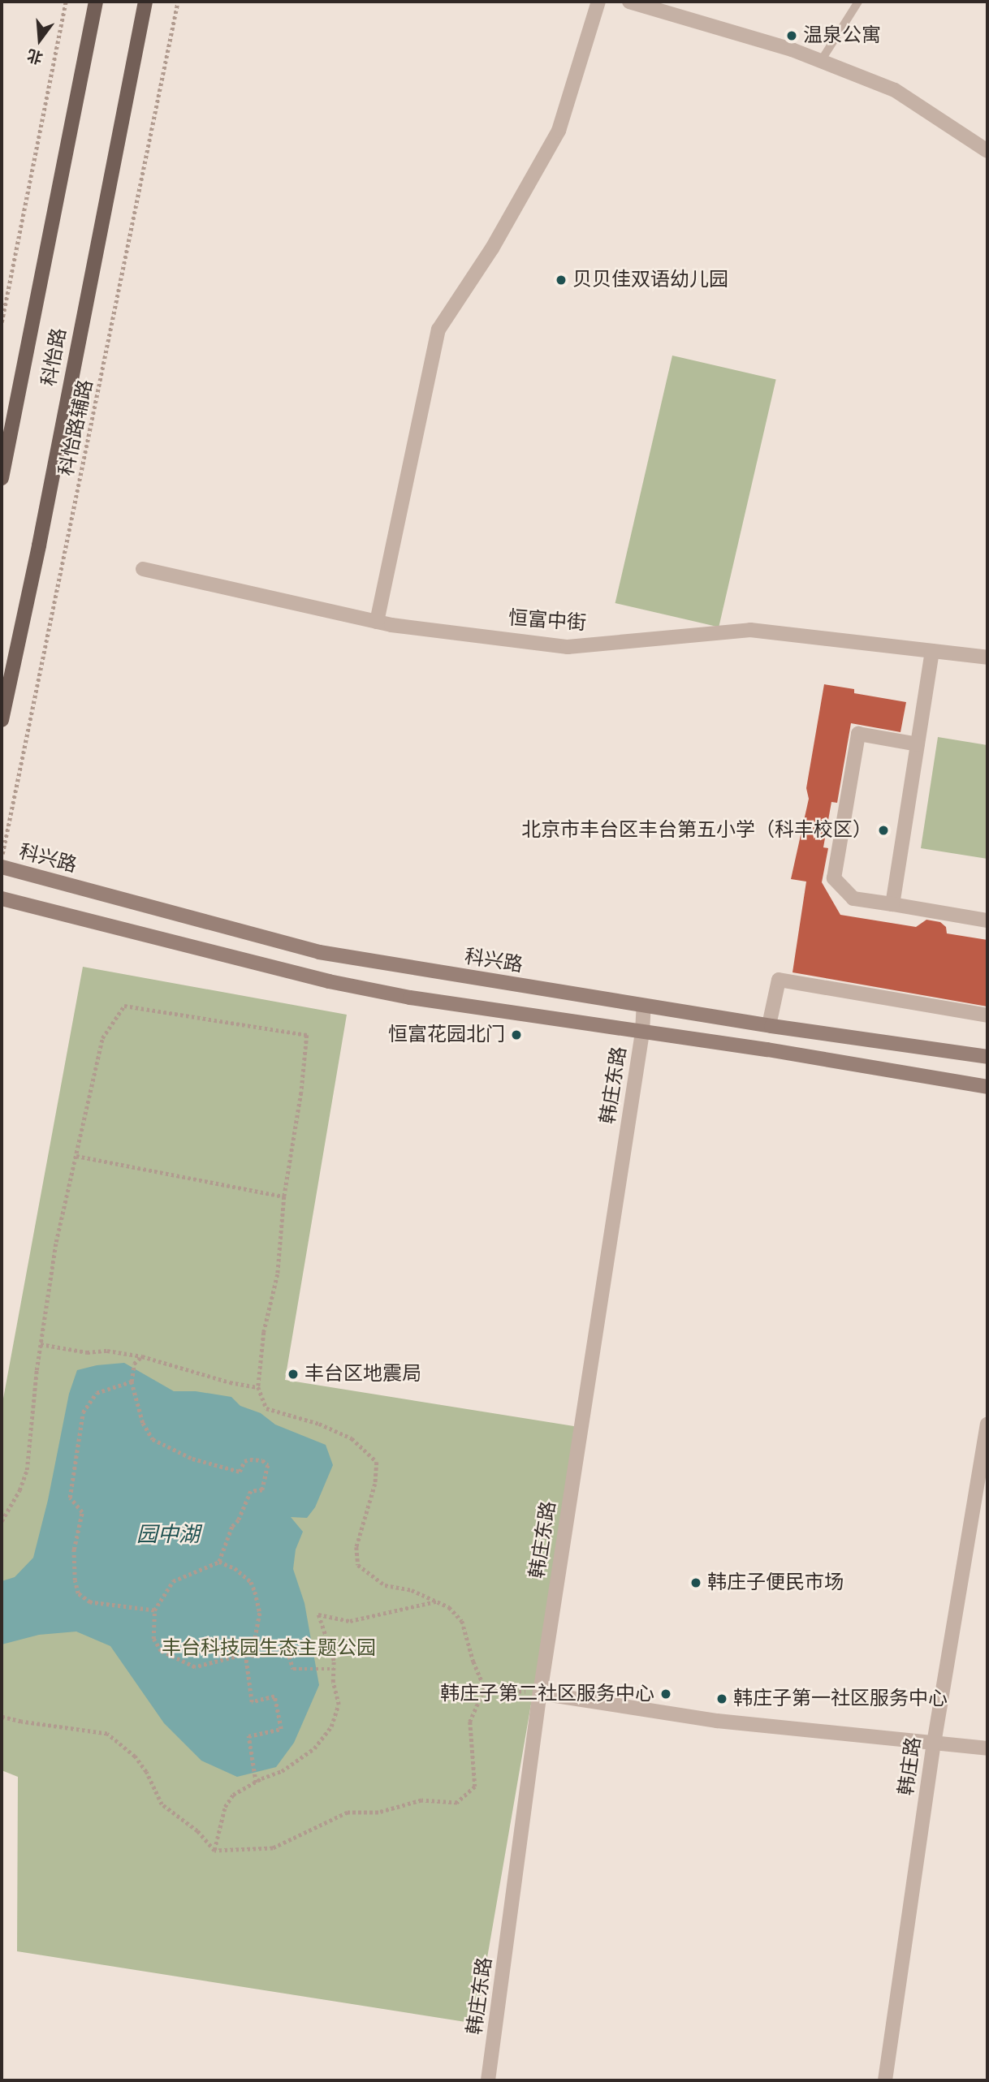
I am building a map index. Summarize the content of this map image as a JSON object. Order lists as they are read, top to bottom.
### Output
{
  "streets": {
    "main road": ["科怡路", "科兴路"],
    "street": ["恒富中街", "韩庄东路", "韩庄路"],
    "path": ["科怡路辅路"]
  },
  "crossings": [
    ["科兴路", "韩庄东路"]
  ],
  "water": ["园中湖"],
  "parks": ["丰台科技园生态主题公园"],
  "places": [
    "温泉公寓",
    "贝贝佳双语幼儿园",
    "北京市丰台区丰台第五小学（科丰校区）",
    "恒富花园北门",
    "丰台区地震局",
    "韩庄子便民市场",
    "韩庄子第二社区服务中心",
    "韩庄子第一社区服务中心"
  ],
  "north": "bottom"
}
